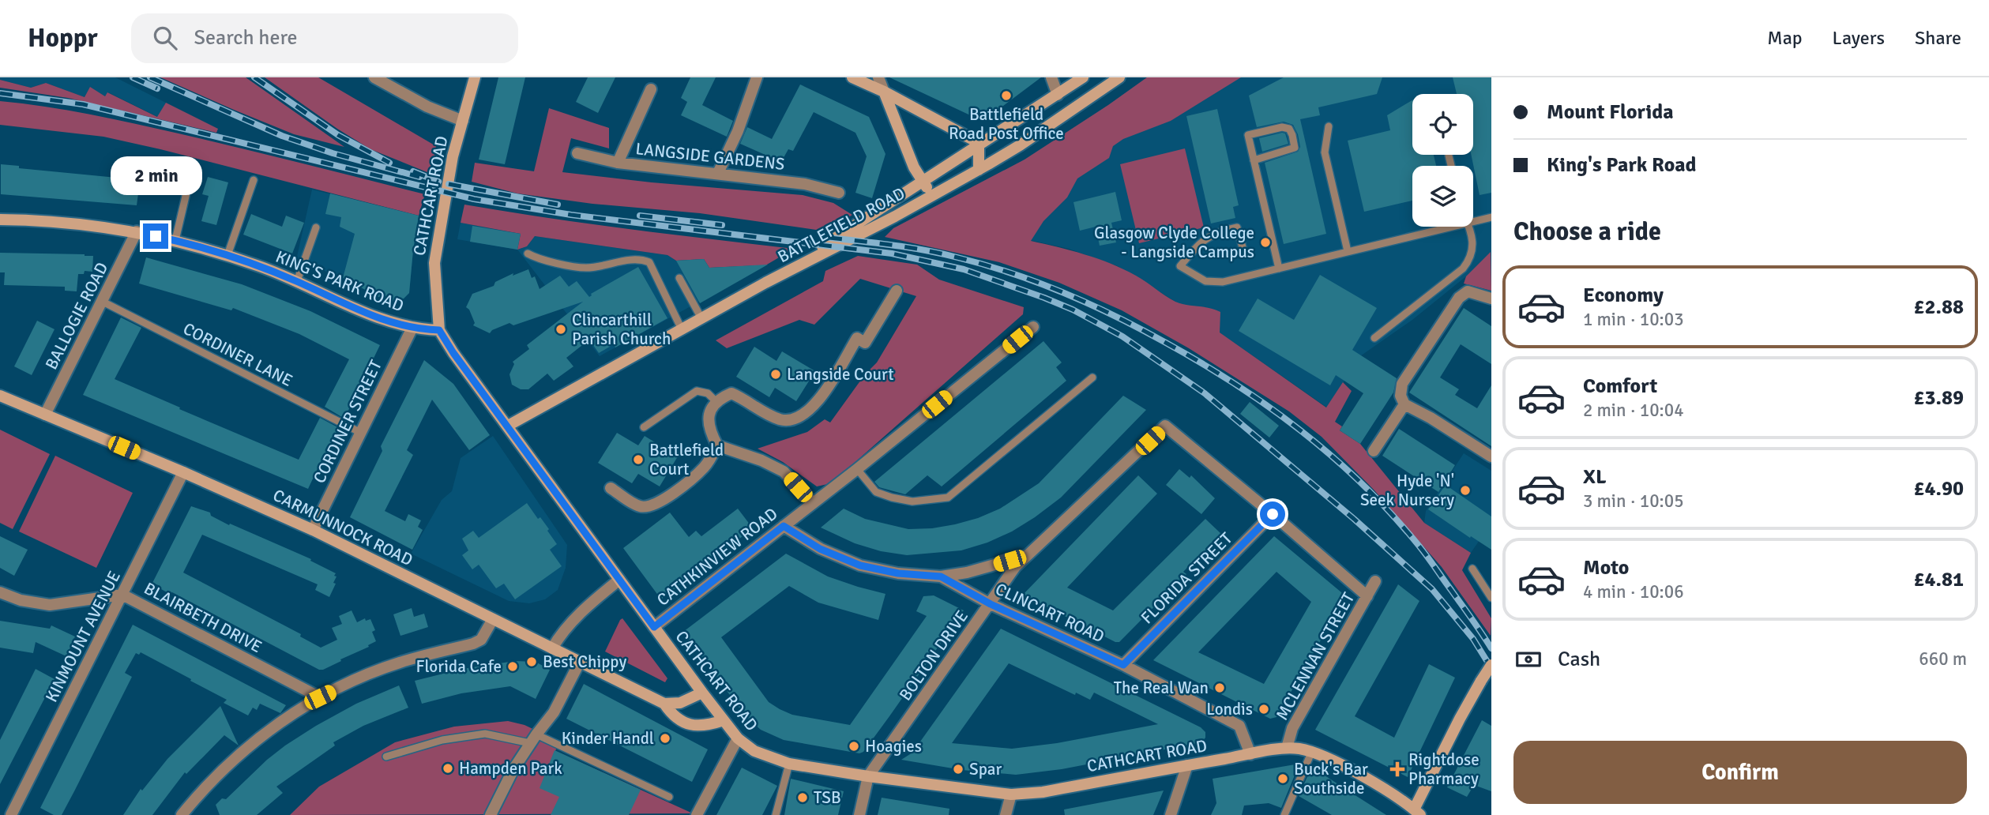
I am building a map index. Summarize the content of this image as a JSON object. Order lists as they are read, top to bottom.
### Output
{
  "streets": {
    "street": [
      "LANGSIDE GARDENS",
      "CATHCART ROAD",
      "BATTLEFIELD ROAD",
      "KING'S PARK ROAD",
      "BALLOGIE ROAD",
      "CORDINER STREET",
      "CARMUNNOCK ROAD",
      "CATHKINVIEW ROAD",
      "FLORIDA STREET",
      "CLINCART ROAD",
      "BLAIRBETH DRIVE",
      "KINMOUNT AVENUE",
      "BOLTON DRIVE",
      "MCLENNAN STREET"
    ],
    "lane": ["CORDINER LANE"]
  },
  "crossings": [
    ["CATHCART ROAD", "BATTLEFIELD ROAD"],
    ["CATHCART ROAD", "KING'S PARK ROAD"],
    ["CATHCART ROAD", "CARMUNNOCK ROAD"],
    ["CATHCART ROAD", "CATHKINVIEW ROAD"],
    ["CATHCART ROAD", "CLINCART ROAD"],
    ["CATHCART ROAD", "BOLTON DRIVE"],
    ["CATHCART ROAD", "MCLENNAN STREET"],
    ["KING'S PARK ROAD", "BALLOGIE ROAD"],
    ["KING'S PARK ROAD", "CORDINER STREET"],
    ["BALLOGIE ROAD", "CORDINER LANE"],
    ["BALLOGIE ROAD", "CARMUNNOCK ROAD"],
    ["CORDINER LANE", "CORDINER STREET"],
    ["CORDINER STREET", "CARMUNNOCK ROAD"],
    ["CARMUNNOCK ROAD", "KINMOUNT AVENUE"],
    ["CATHKINVIEW ROAD", "CLINCART ROAD"],
    ["FLORIDA STREET", "CLINCART ROAD"],
    ["FLORIDA STREET", "BOLTON DRIVE"],
    ["CLINCART ROAD", "BOLTON DRIVE"],
    ["BLAIRBETH DRIVE", "KINMOUNT AVENUE"]
  ],
  "places": {
    "other": [
      "Battlefield Road Post Office",
      "Glasgow Clyde College - Langside Campus",
      "Clincarthill Parish Church",
      "Langside Court",
      "Battlefield Court",
      "Hyde 'N' Seek Nursery",
      "Best Chippy",
      "Florida Cafe",
      "The Real Wan",
      "Londis",
      "Kinder Handl",
      "Hoagies",
      "Hampden Park",
      "Spar",
      "Buck's Bar Southside",
      "TSB"
    ],
    "health": ["Rightdose Pharmacy"]
  },
  "page": {
    "header": "Hoppr",
    "search": "Search here",
    "nav": ["Map", "Layers", "Share"],
    "banner": ["Mount Florida", "King's Park Road"],
    "bubble": "2 min",
    "heading": "Choose a ride",
    "list": [
      {
        "name": "Economy",
        "note": "1 min · 10:03",
        "value": "£2.88"
      },
      {
        "name": "Comfort",
        "note": "2 min · 10:04",
        "value": "£3.89"
      },
      {
        "name": "XL",
        "note": "3 min · 10:05",
        "value": "£4.90"
      },
      {
        "name": "Moto",
        "note": "4 min · 10:06",
        "value": "£4.81"
      }
    ],
    "pay": ["Cash", "660 m"],
    "buttons": "Confirm"
  }
}
